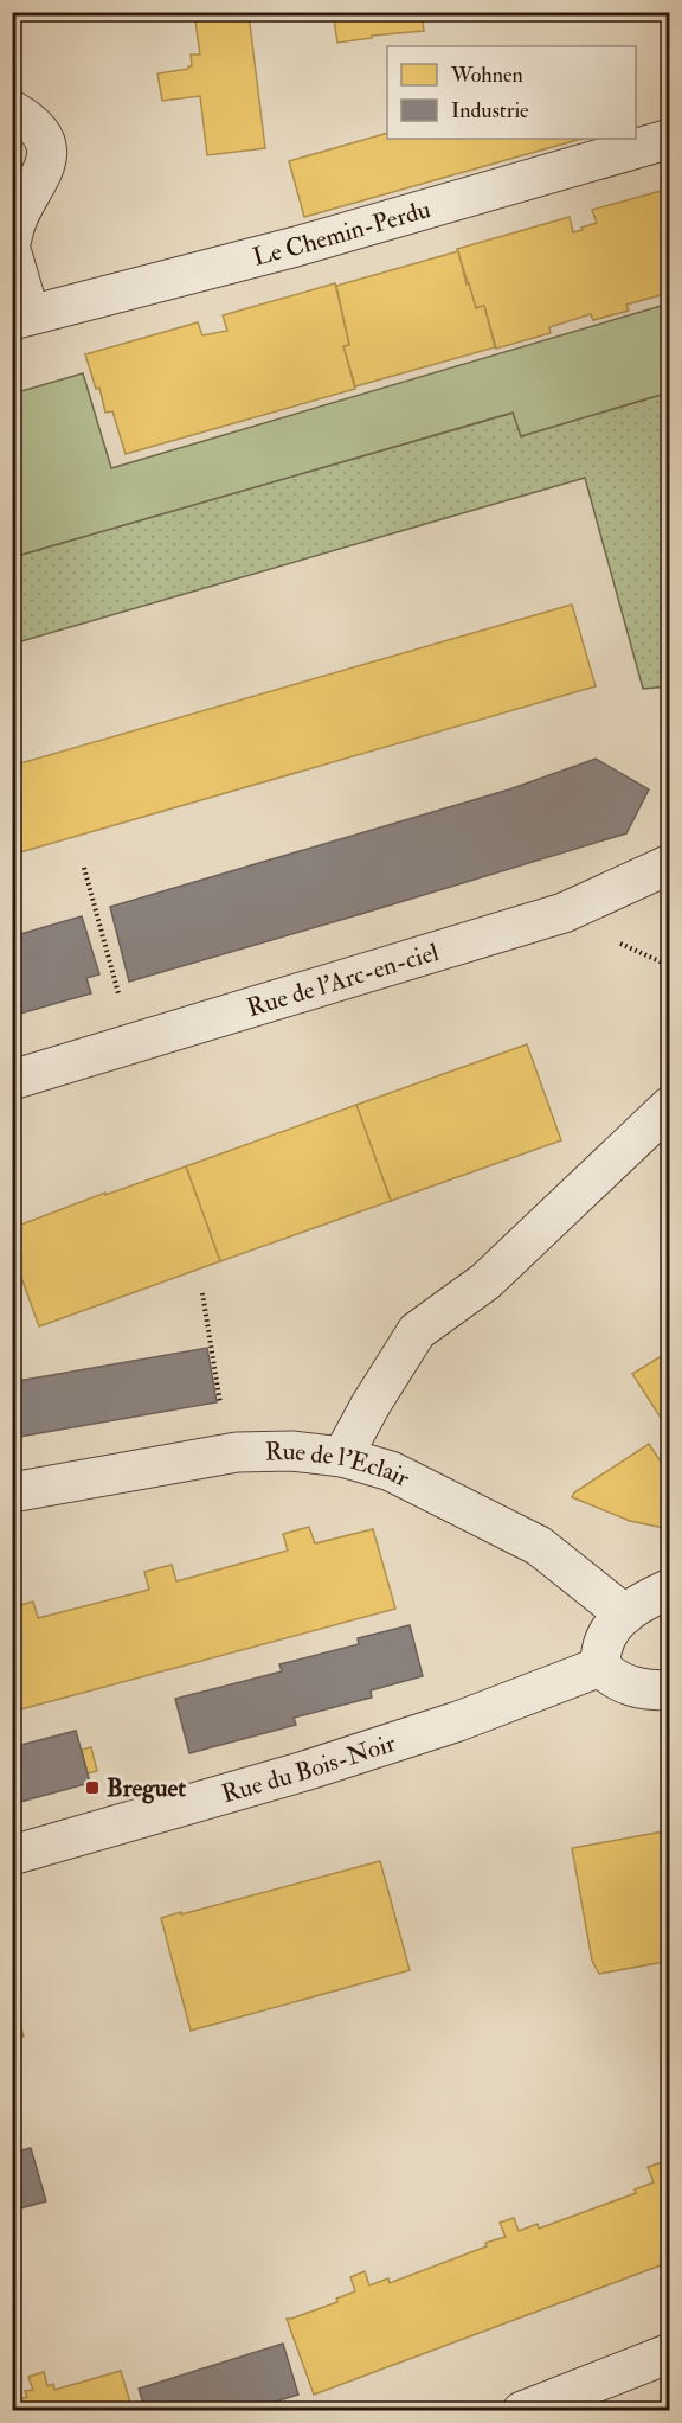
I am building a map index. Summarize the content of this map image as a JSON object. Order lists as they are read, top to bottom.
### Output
{
  "streets": {
    "street": [
      "Le Chemin-Perdu",
      "Rue de l'Arc-en-ciel",
      "Rue de l'Eclair",
      "Rue du Bois-Noir"
    ]
  },
  "places": {
    "transit": ["Breguet"]
  },
  "legend": ["Wohnen", "Industrie"]
}
